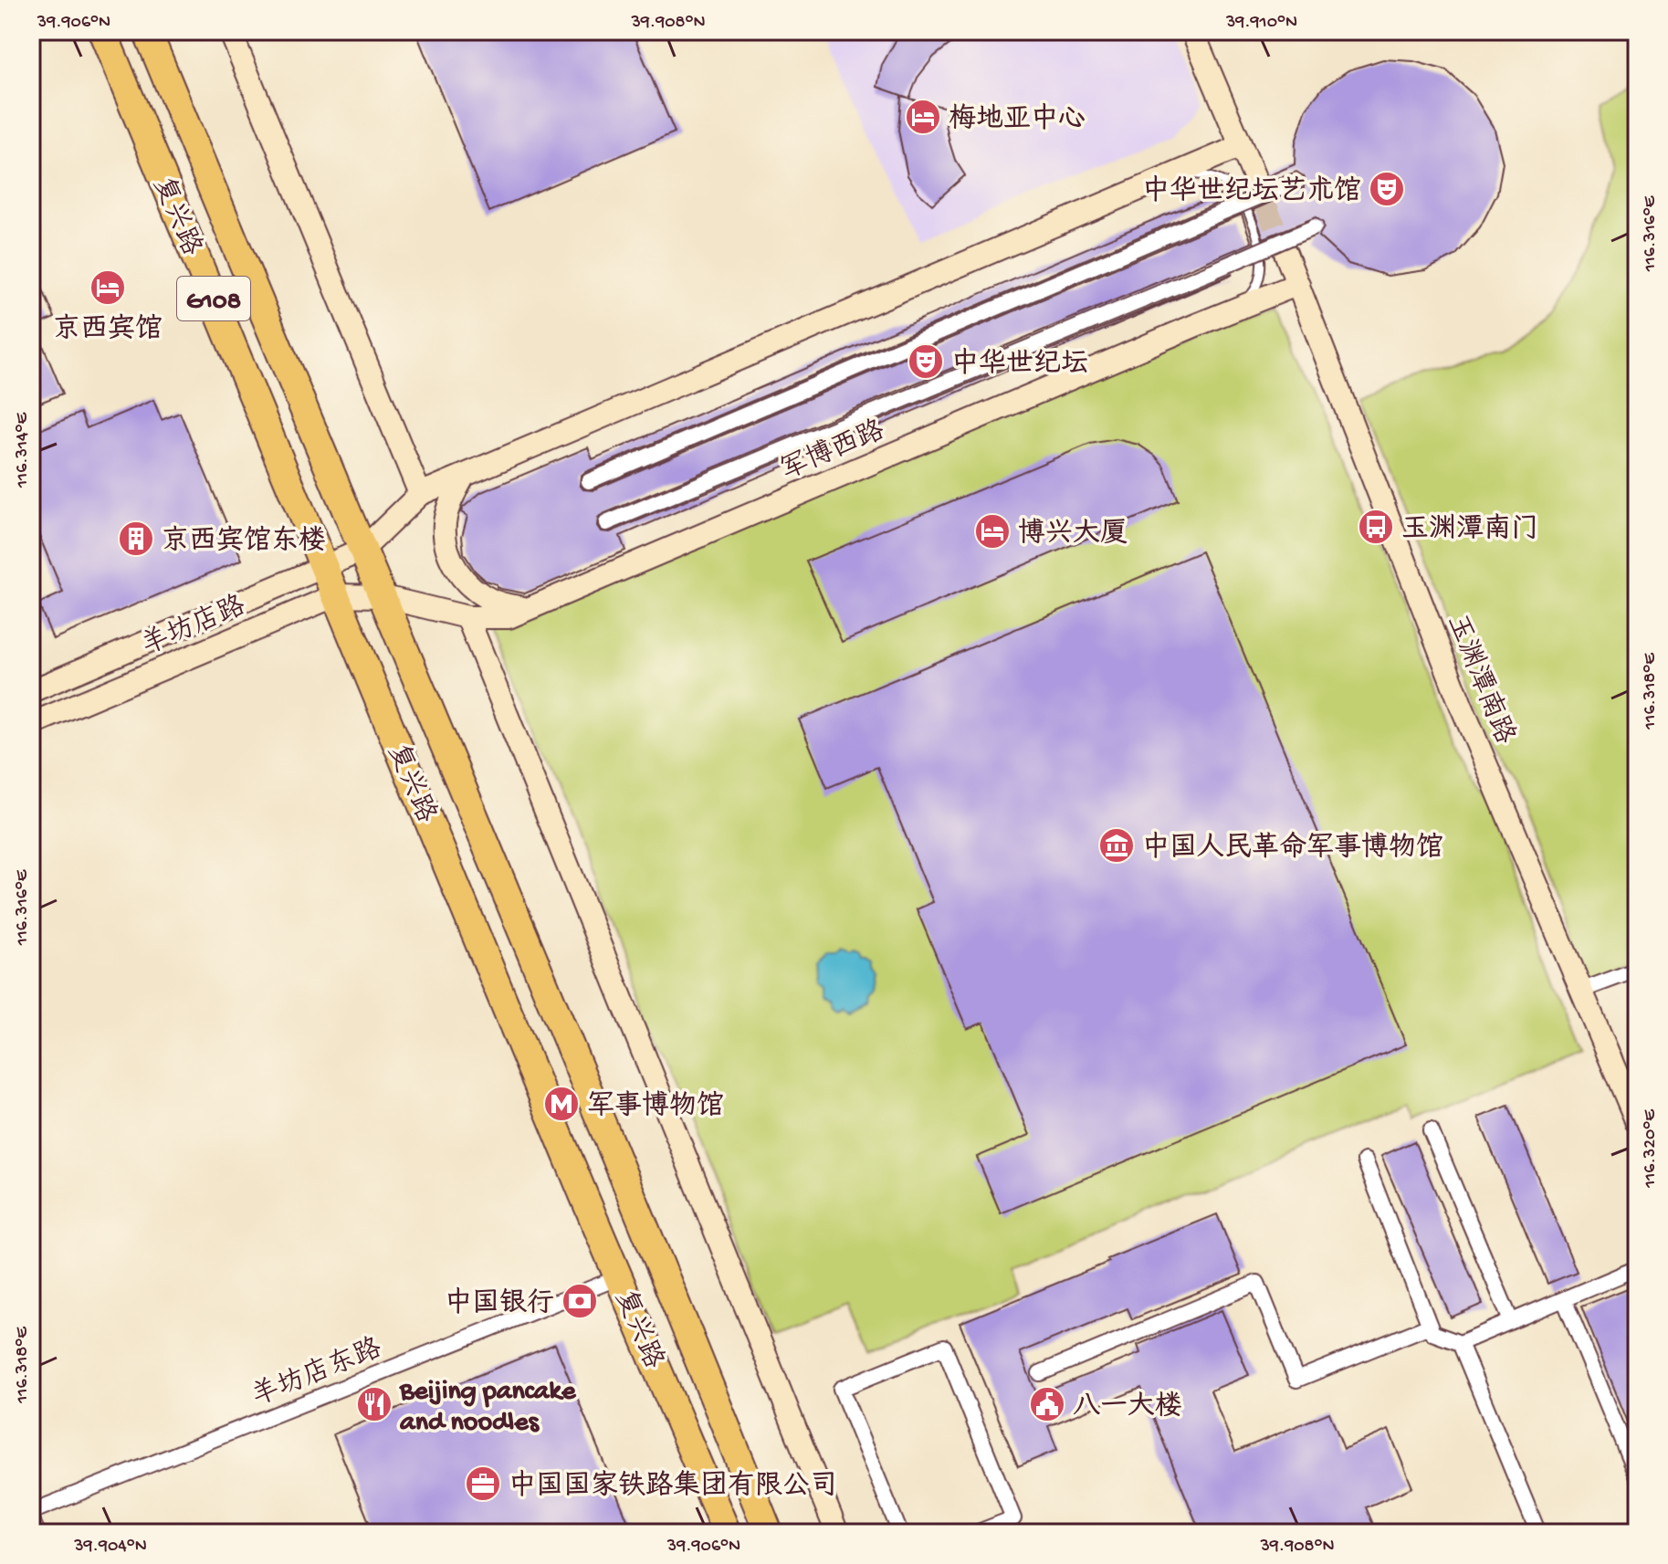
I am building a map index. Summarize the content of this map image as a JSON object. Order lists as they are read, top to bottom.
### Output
{
  "streets": {
    "highway": ["复兴路", "G108"],
    "street": [
      "军博西路",
      "羊坊店路",
      "玉渊潭南路",
      "羊坊店东路"
    ]
  },
  "crossings": [
    ["复兴路", "军博西路"],
    ["复兴路", "羊坊店路"],
    ["复兴路", "羊坊店东路"],
    ["军博西路", "羊坊店路"],
    ["军博西路", "玉渊潭南路"]
  ],
  "places": {
    "hotel": ["梅地亚中心", "京西宾馆", "博兴大厦"],
    "theatre": ["中华世纪坛艺术馆", "中华世纪坛"],
    "bus stop": ["玉渊潭南门"],
    "building": ["京西宾馆东楼"],
    "museum": ["中国人民革命军事博物馆"],
    "metro station": ["军事博物馆"],
    "bank": ["中国银行"],
    "restaurant": ["Beijing pancake and noodles"],
    "public building": ["八一大楼"],
    "office": ["中国国家铁路集团有限公司"]
  },
  "coordinates": [
    "39.906°N",
    "39.908°N",
    "39.910°N",
    "116.316°E",
    "116.314°E",
    "116.318°E",
    "116.320°E",
    "39.904°N"
  ]
}
